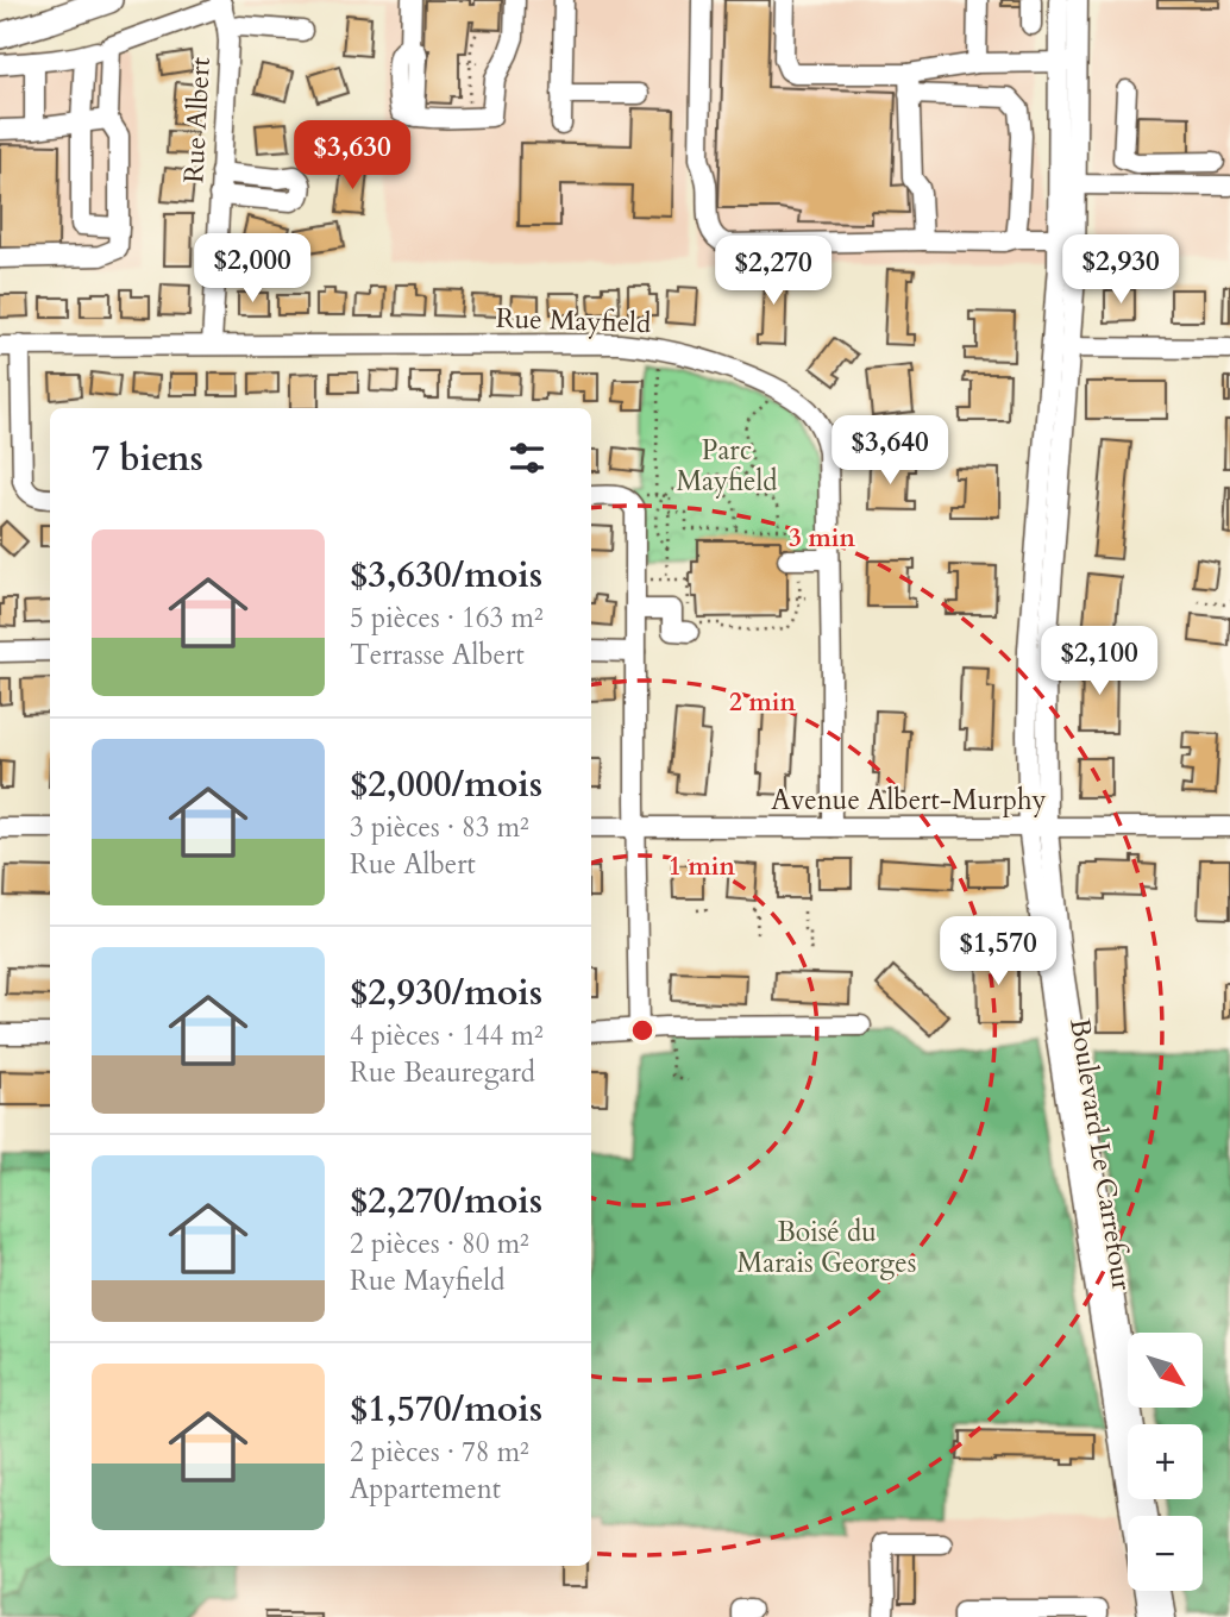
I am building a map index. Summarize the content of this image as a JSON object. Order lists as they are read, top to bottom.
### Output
{
  "streets": {
    "street": [
      "Rue Albert",
      "Rue Mayfield",
      "Avenue Albert-Murphy",
      "Boulevard Le Carrefour"
    ]
  },
  "crossings": [
    ["Rue Albert", "Rue Mayfield"],
    ["Rue Mayfield", "Avenue Albert-Murphy"],
    ["Avenue Albert-Murphy", "Boulevard Le Carrefour"]
  ],
  "parks": ["Parc Mayfield", "Boisé du Marais Georges"],
  "north": "bottom right",
  "page": {
    "price": [
      "$3,630",
      "$2,000",
      "$2,930",
      "$2,270",
      "$3,640",
      "$2,100",
      "$1,570"
    ],
    "heading": "7 biens",
    "list": [
      {
        "name": "$3,630/mois",
        "note": "5 pièces · 163 m² · Terrasse Albert"
      },
      {
        "name": "$2,000/mois",
        "note": "3 pièces · 83 m² · Rue Albert"
      },
      {
        "name": "$2,930/mois",
        "note": "4 pièces · 144 m² · Rue Beauregard"
      },
      {
        "name": "$2,270/mois",
        "note": "2 pièces · 80 m² · Rue Mayfield"
      },
      {
        "name": "$1,570/mois",
        "note": "2 pièces · 78 m² · Appartement"
      }
    ],
    "map_buttons": ["+", "−"]
  },
  "rings": ["3 min", "2 min", "1 min"]
}
